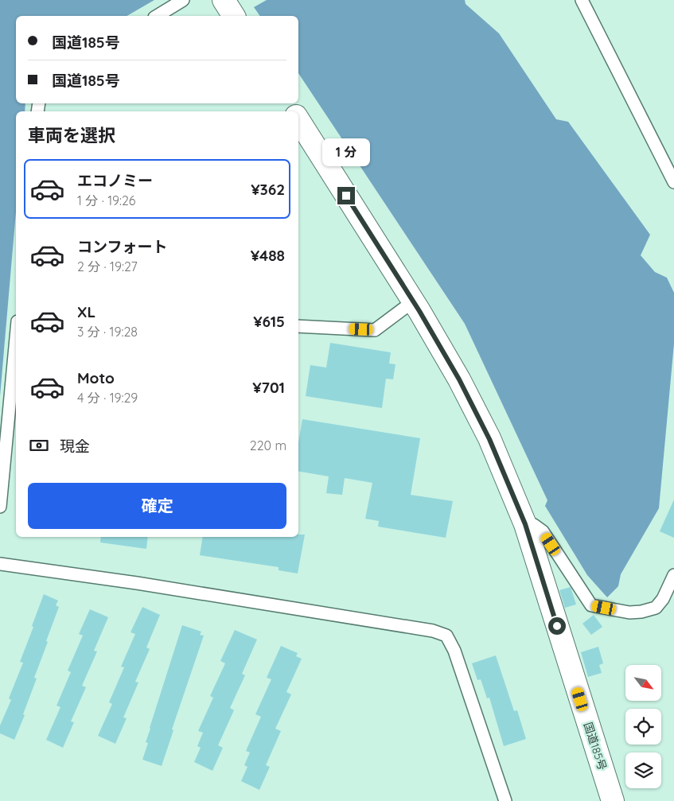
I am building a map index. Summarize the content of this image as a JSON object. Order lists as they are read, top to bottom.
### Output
{
  "streets": {
    "highway": ["国道185号"]
  },
  "north": "bottom right",
  "page": {
    "banner": ["国道185号", "国道185号"],
    "heading": "車両を選択",
    "bubble": "1 分",
    "list": [
      {
        "name": "エコノミー",
        "note": "1 分 · 19:26",
        "value": "¥362"
      },
      {
        "name": "コンフォート",
        "note": "2 分 · 19:27",
        "value": "¥488"
      },
      {
        "name": "XL",
        "note": "3 分 · 19:28",
        "value": "¥615"
      },
      {
        "name": "Moto",
        "note": "4 分 · 19:29",
        "value": "¥701"
      }
    ],
    "pay": ["現金", "220 m"],
    "buttons": "確定"
  }
}
